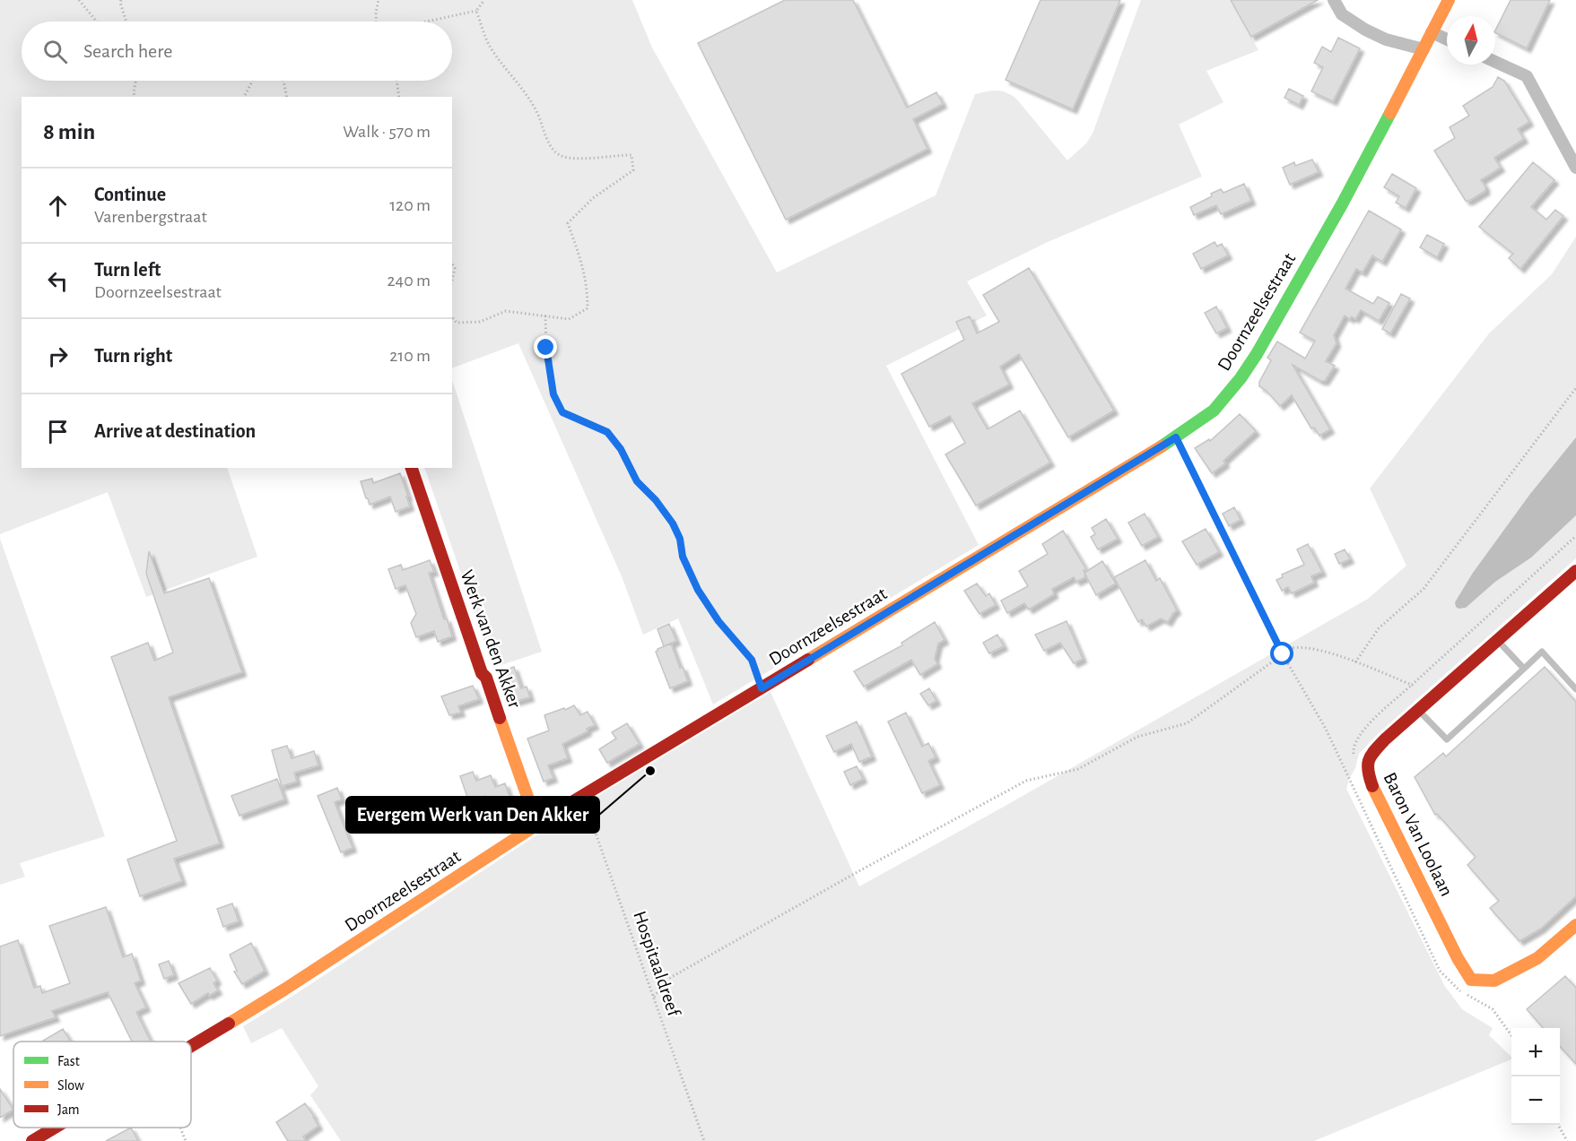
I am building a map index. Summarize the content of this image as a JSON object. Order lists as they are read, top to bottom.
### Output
{
  "streets": {
    "main road": ["Doornzeelsestraat", "Werk van den Akker", "Baron Van Loolaan"],
    "path": ["Hospitaaldreef"]
  },
  "crossings": [
    ["Doornzeelsestraat", "Werk van den Akker"],
    ["Doornzeelsestraat", "Hospitaaldreef"]
  ],
  "places": ["Evergem Werk van Den Akker"],
  "legend": ["Fast", "Slow", "Jam"],
  "north": "top",
  "page": {
    "search": "Search here",
    "heading": ["8 min", "Walk · 570 m"],
    "list": [
      ["Continue", "Varenbergstraat", "120 m"],
      ["Turn left", "Doornzeelsestraat", "240 m"],
      ["Turn right", "210 m"],
      "Arrive at destination"
    ],
    "map_buttons": ["+", "−"]
  }
}
